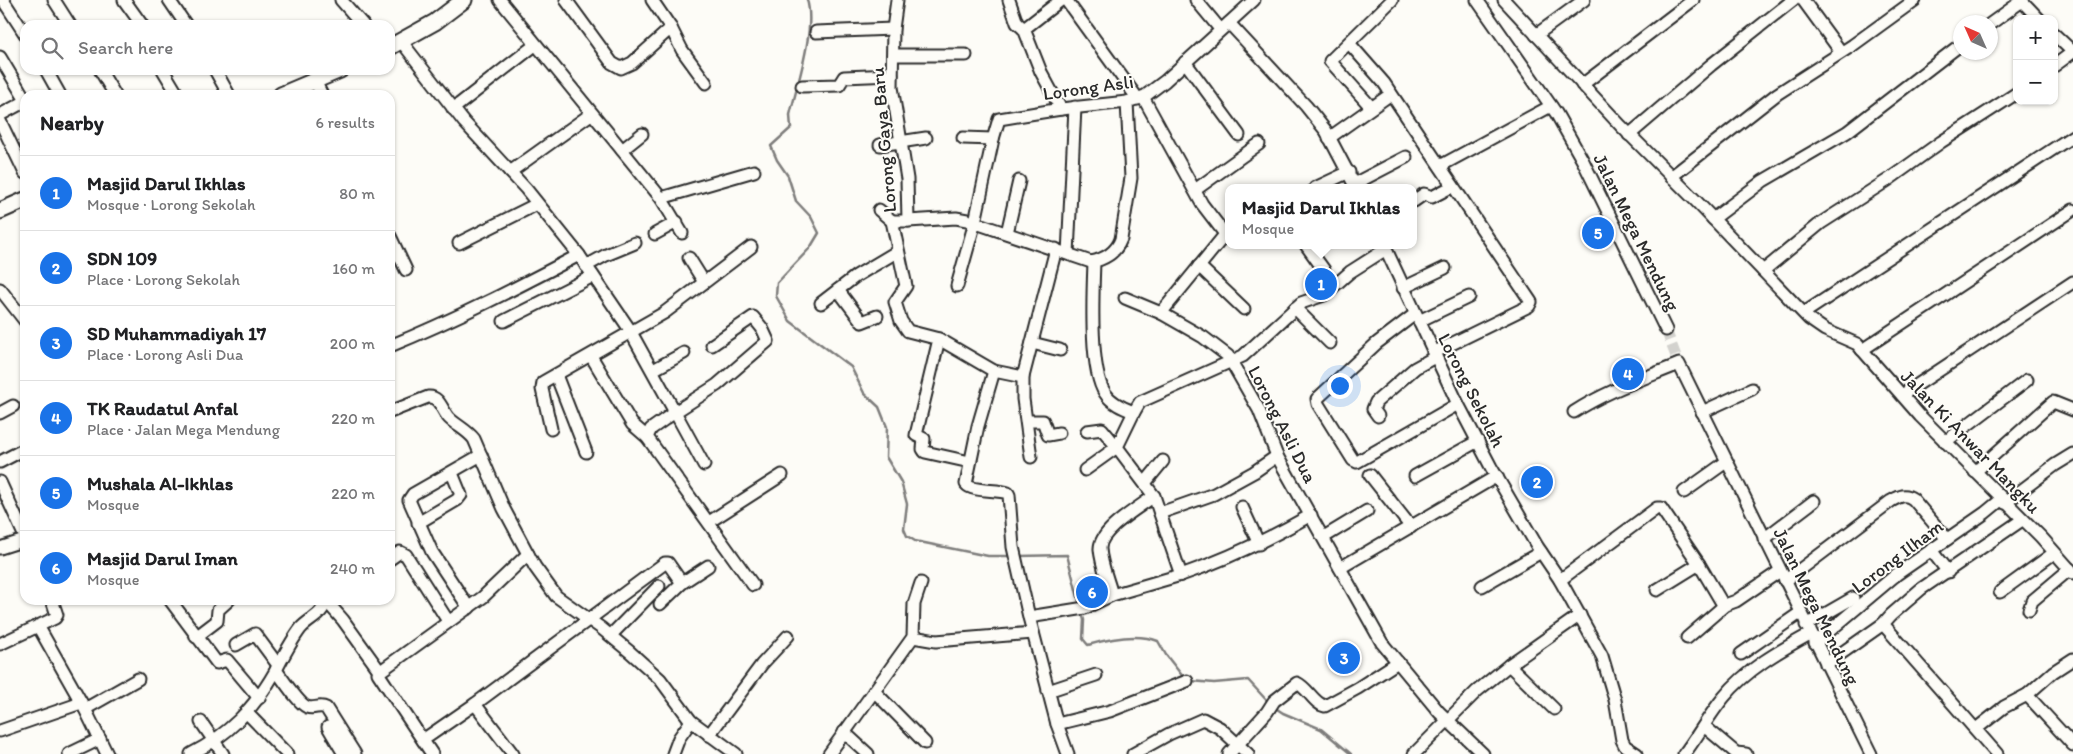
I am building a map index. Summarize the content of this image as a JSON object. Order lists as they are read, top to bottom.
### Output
{
  "streets": {
    "street": [
      "Lorong Asli",
      "Lorong Gaya Baru",
      "Jalan Mega Mendung",
      "Lorong Sekolah",
      "Lorong Asli Dua",
      "Jalan Ki Anwar Mangku",
      "Lorong Ilham"
    ]
  },
  "crossings": [
    ["Jalan Mega Mendung", "Lorong Ilham"],
    ["Jalan Ki Anwar Mangku", "Lorong Ilham"]
  ],
  "north": "top left",
  "page": {
    "map_buttons": ["+", "−"],
    "search": "Search here",
    "heading": ["Nearby", "6 results"],
    "list": [
      {
        "mark": "1",
        "name": "Masjid Darul Ikhlas",
        "note": "Mosque · Lorong Sekolah",
        "value": "80 m"
      },
      {
        "mark": "2",
        "name": "SDN 109",
        "note": "Place · Lorong Sekolah",
        "value": "160 m"
      },
      {
        "mark": "3",
        "name": "SD Muhammadiyah 17",
        "note": "Place · Lorong Asli Dua",
        "value": "200 m"
      },
      {
        "mark": "4",
        "name": "TK Raudatul Anfal",
        "note": "Place · Jalan Mega Mendung",
        "value": "220 m"
      },
      {
        "mark": "5",
        "name": "Mushala Al-Ikhlas",
        "note": "Mosque",
        "value": "220 m"
      },
      {
        "mark": "6",
        "name": "Masjid Darul Iman",
        "note": "Mosque",
        "value": "240 m"
      }
    ],
    "popup": ["Masjid Darul Ikhlas", "Mosque"],
    "pins": [
      "5",
      "1",
      "4",
      "2",
      "6",
      "3"
    ]
  }
}
